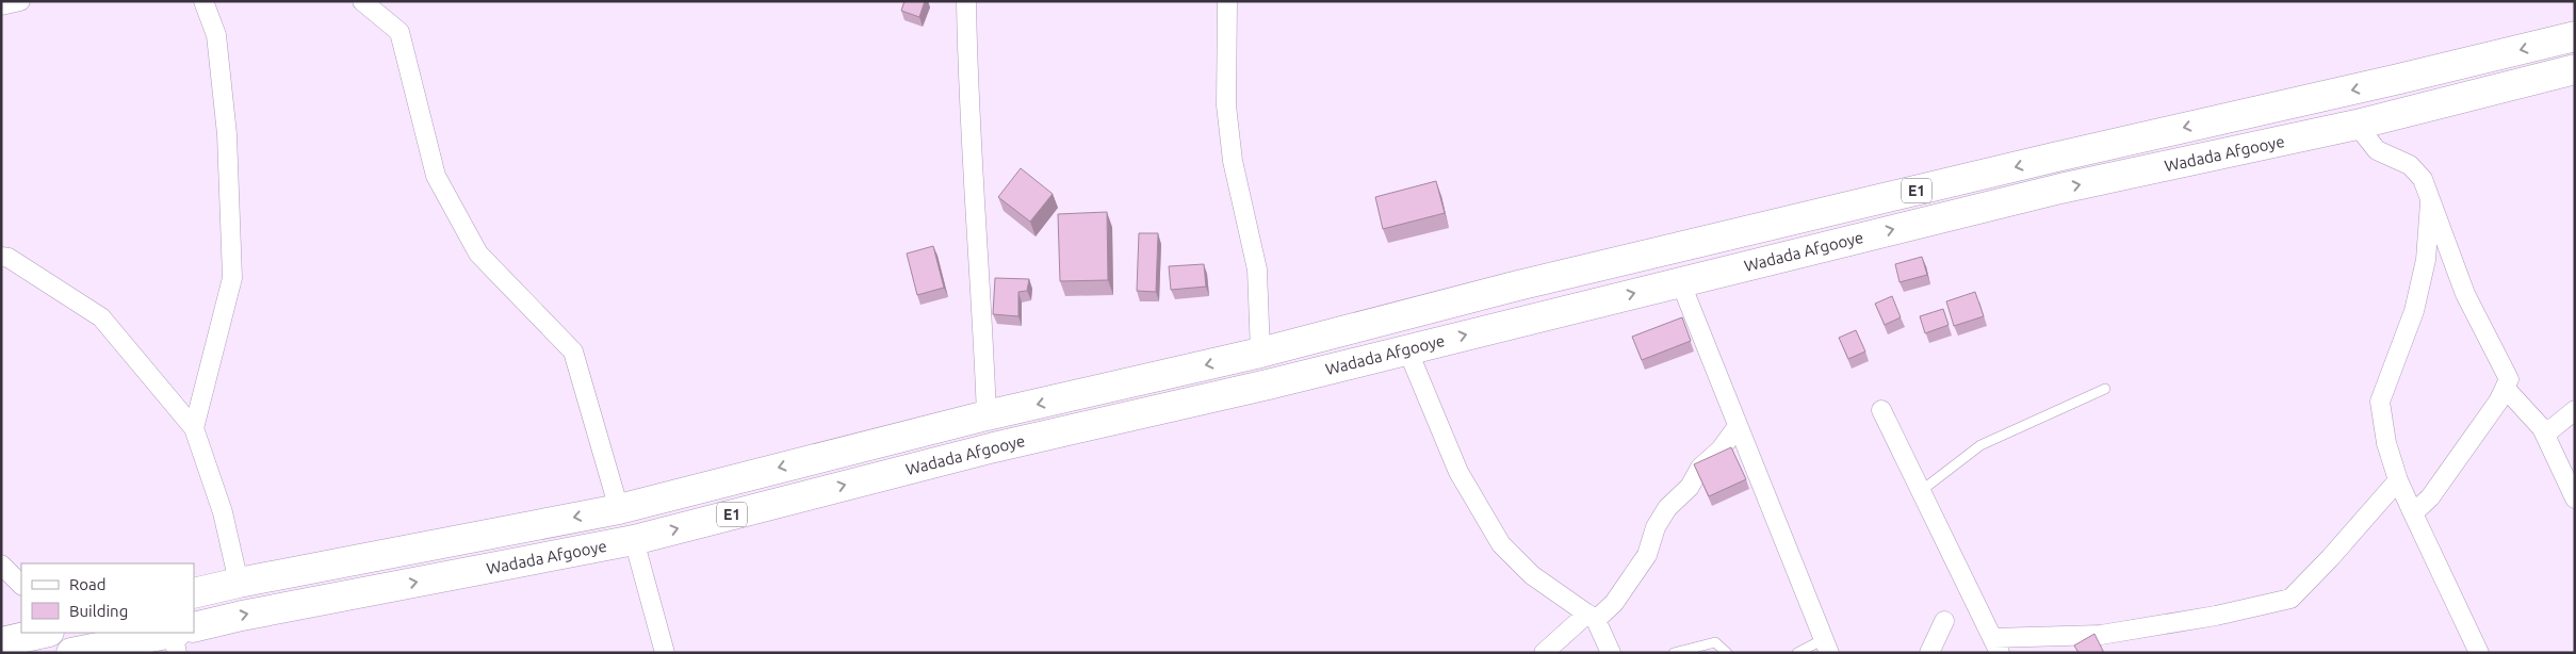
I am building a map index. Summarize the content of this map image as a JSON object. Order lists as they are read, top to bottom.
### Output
{
  "streets": {
    "highway": ["Wadada Afgooye", "E1"]
  },
  "legend": ["Road", "Building"]
}
